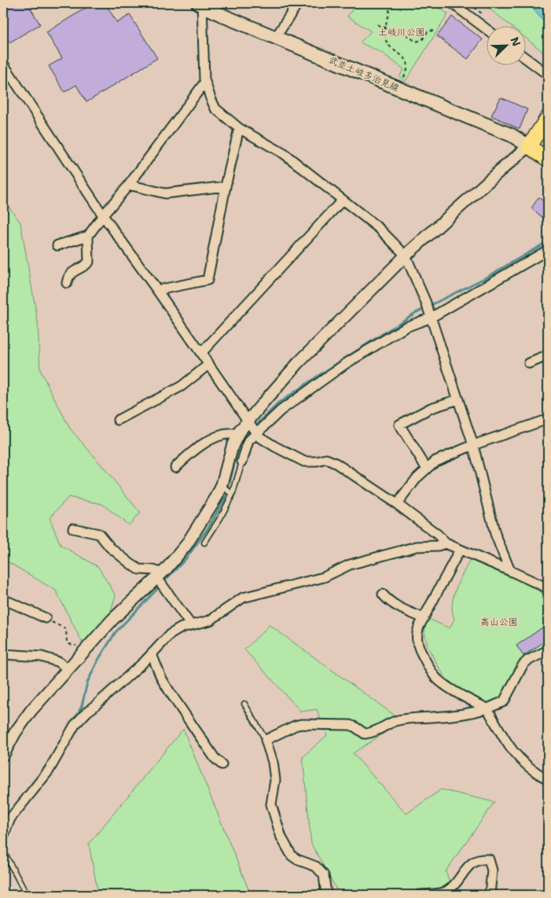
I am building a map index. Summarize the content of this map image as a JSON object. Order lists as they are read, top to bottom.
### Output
{
  "streets": {
    "main road": ["武並土岐多治見線"]
  },
  "parks": ["土岐川公園", "高山公園"],
  "north": "top right"
}
